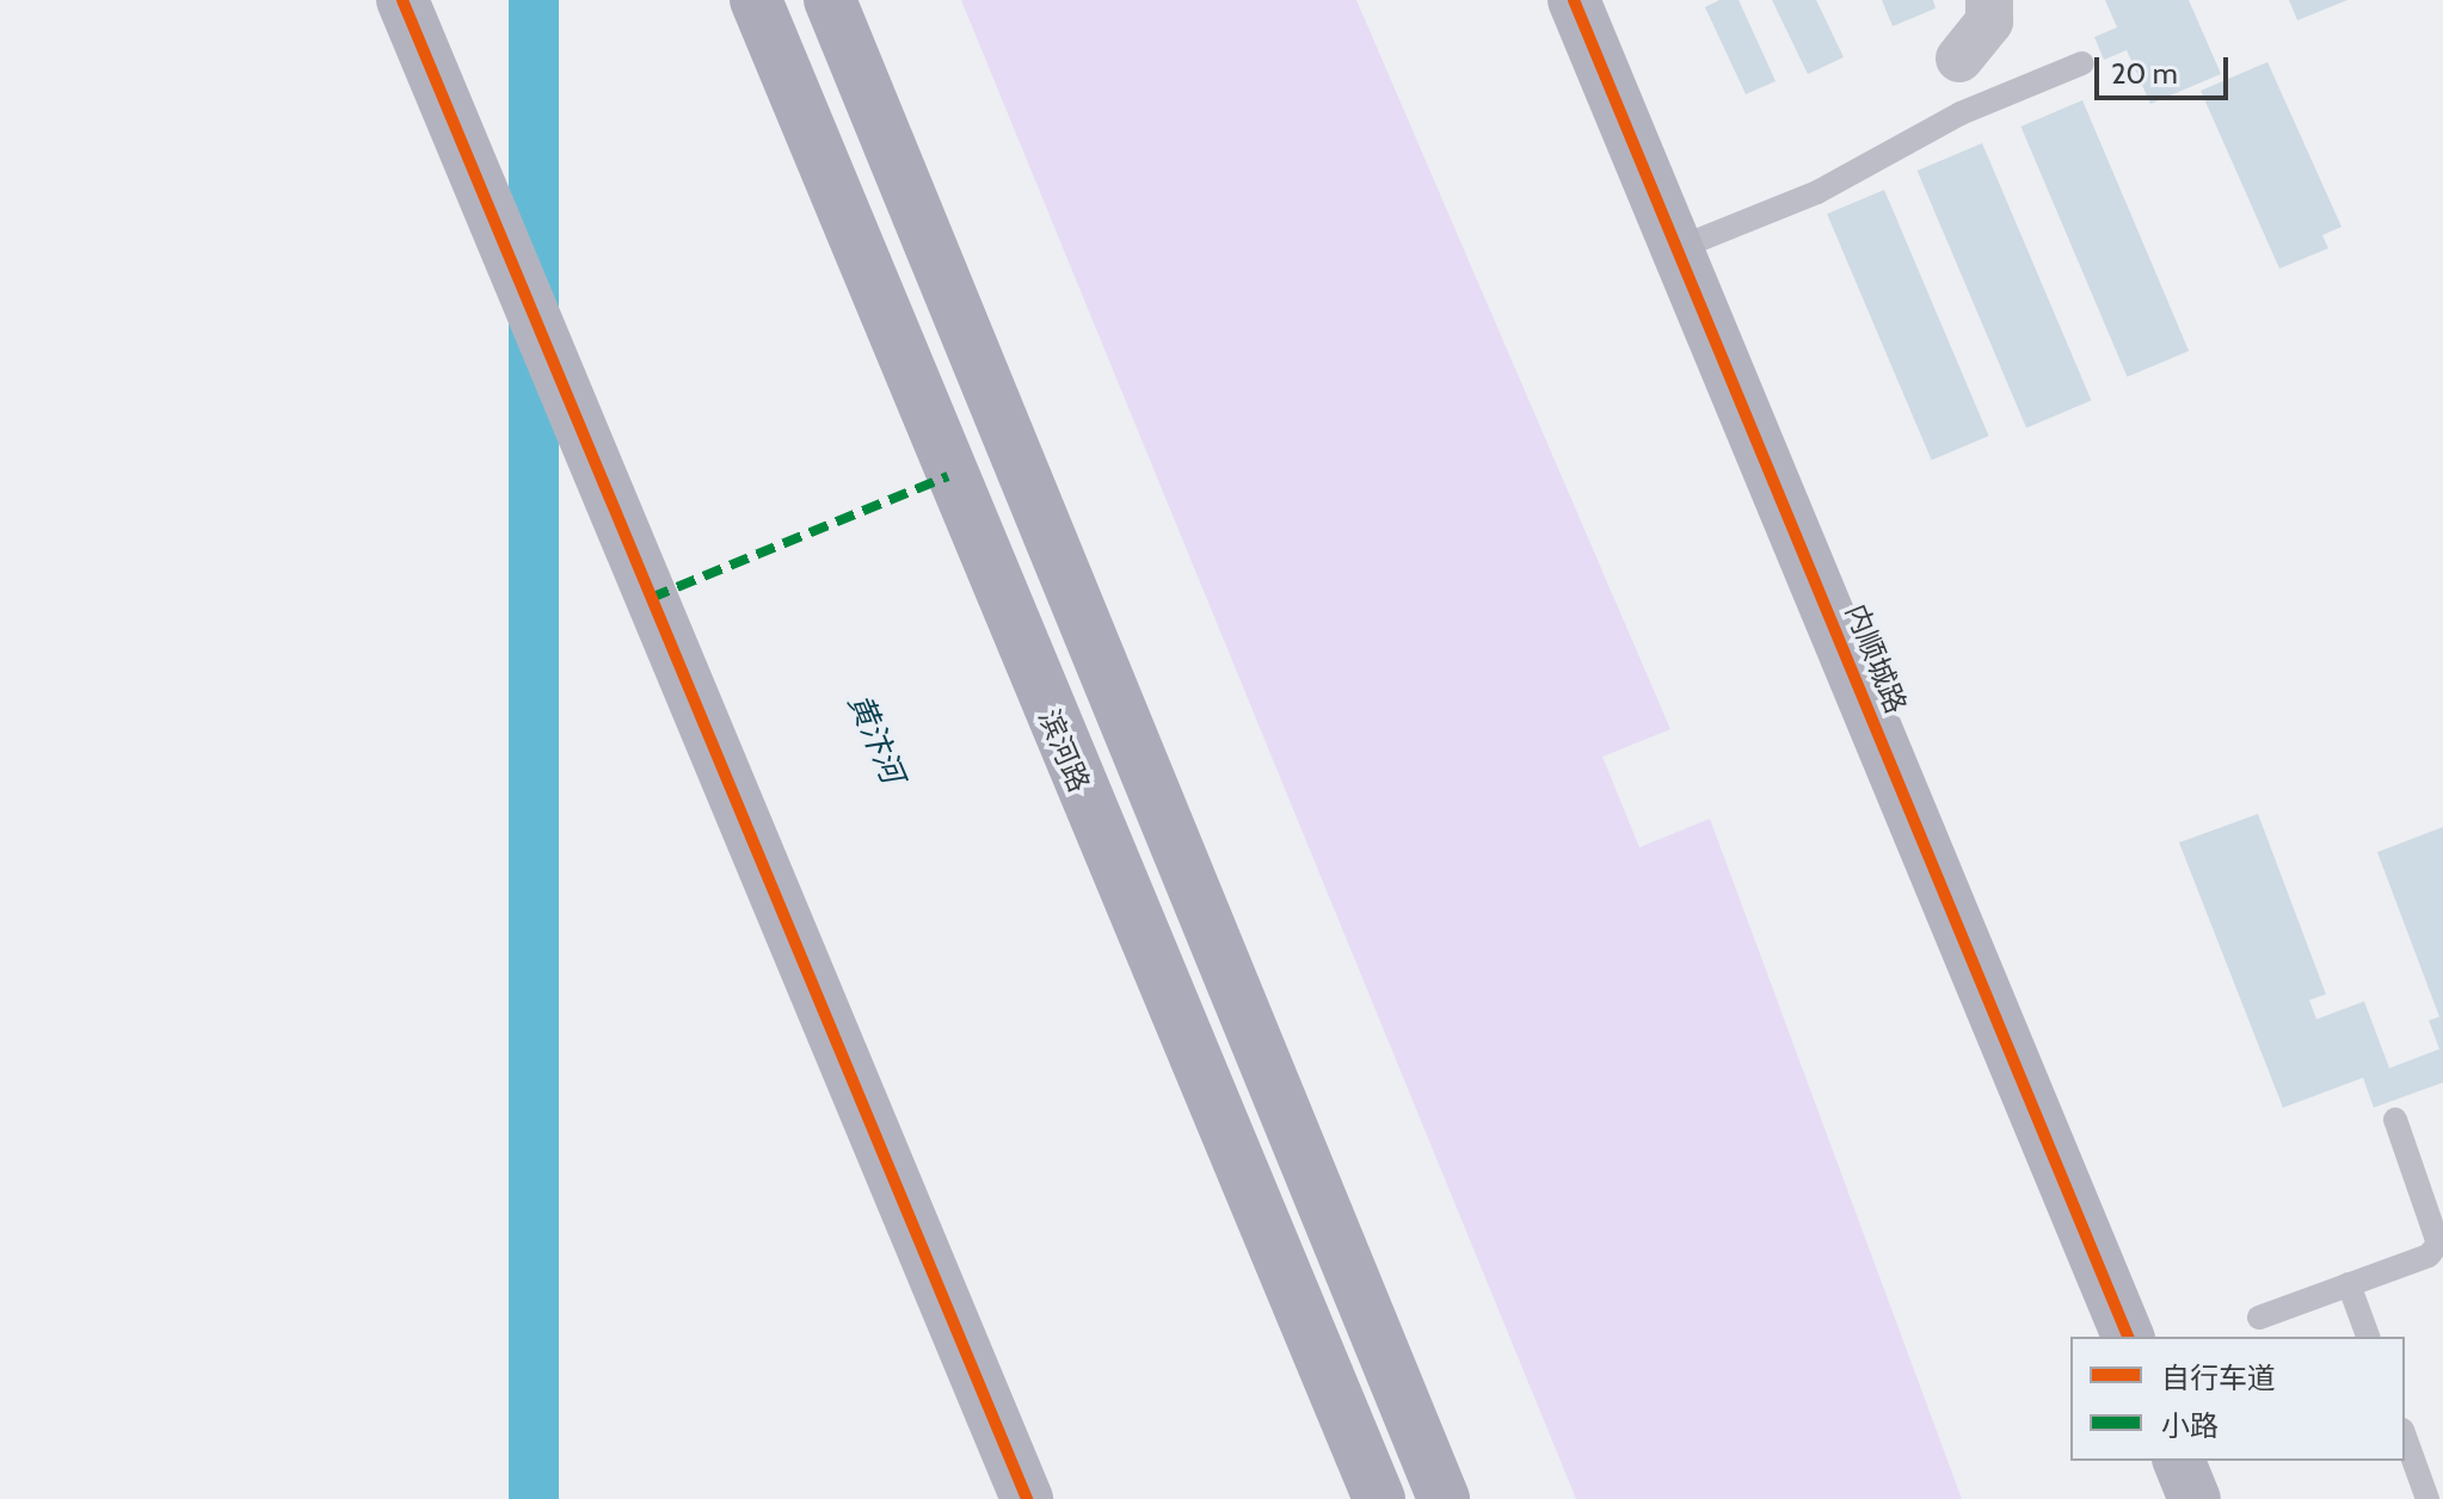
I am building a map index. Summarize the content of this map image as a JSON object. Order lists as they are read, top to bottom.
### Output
{
  "streets": {
    "main road": ["滨河路"],
    "street": ["内顺城路"]
  },
  "water": ["黄汴河"],
  "legend": ["自行车道", "小路"],
  "scale_bar": "20 m"
}
